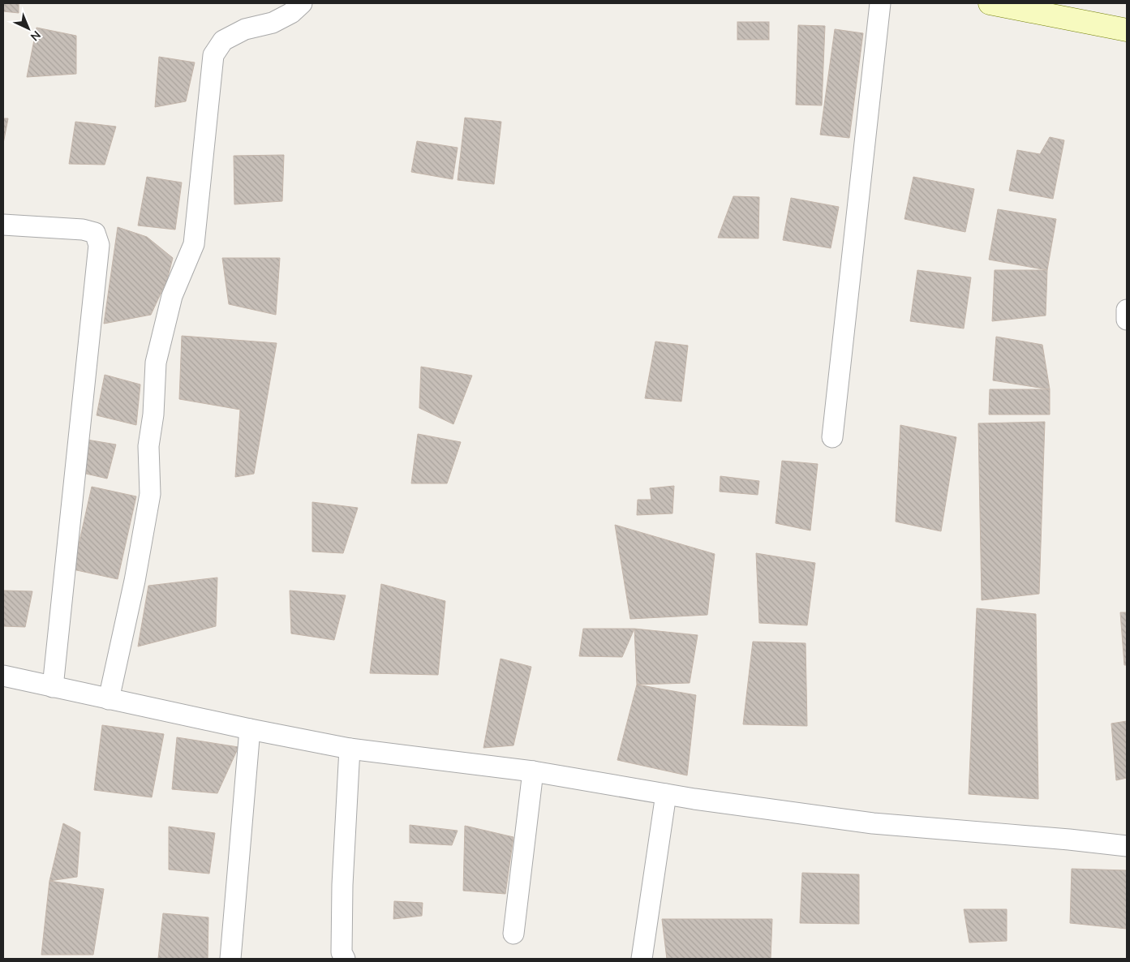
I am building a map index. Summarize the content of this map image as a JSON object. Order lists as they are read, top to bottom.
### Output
{
  "north": "bottom right"
}
